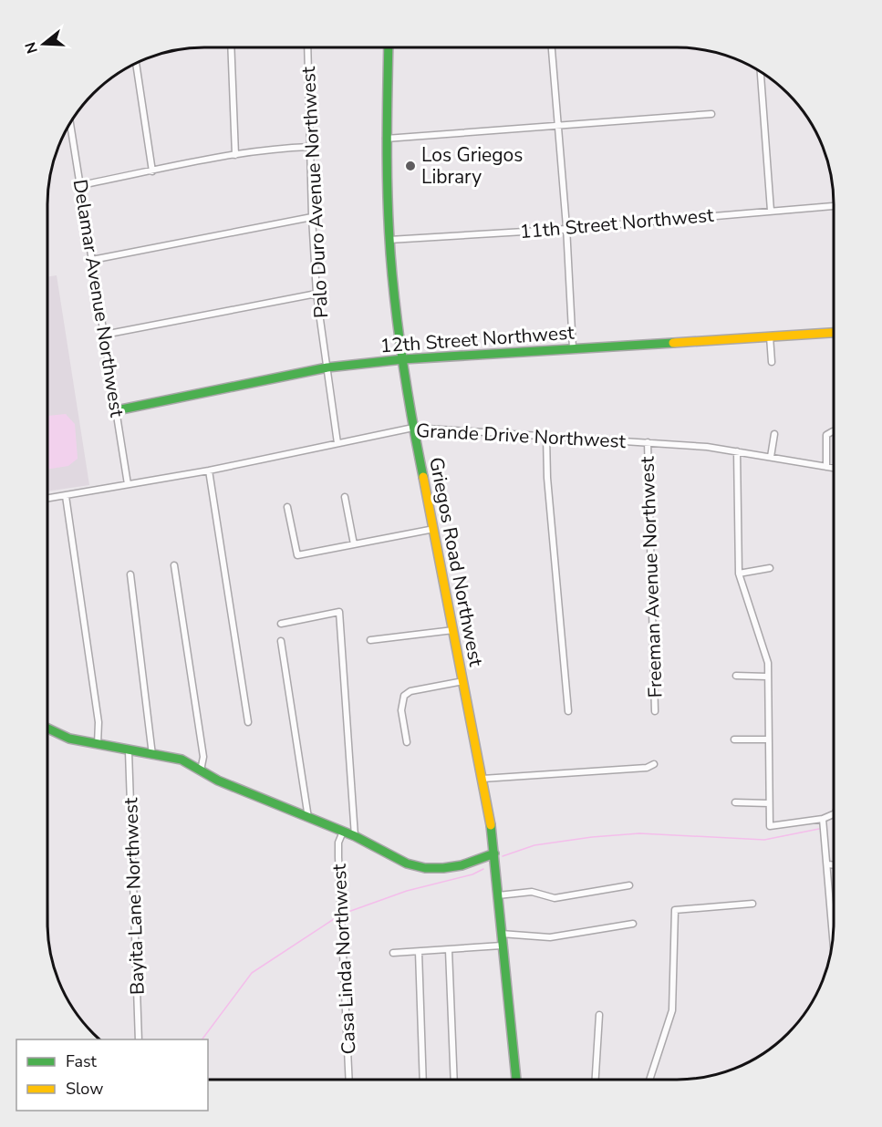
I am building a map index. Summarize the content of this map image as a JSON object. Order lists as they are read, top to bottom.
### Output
{
  "streets": {
    "street": [
      "Palo Duro Avenue Northwest",
      "11th Street Northwest",
      "Delamar Avenue Northwest",
      "12th Street Northwest",
      "Grande Drive Northwest",
      "Griegos Road Northwest",
      "Freeman Avenue Northwest",
      "Bayita Lane Northwest",
      "Casa Linda Northwest"
    ]
  },
  "crossings": [
    ["Palo Duro Avenue Northwest", "12th Street Northwest"],
    ["Palo Duro Avenue Northwest", "Grande Drive Northwest"],
    ["11th Street Northwest", "Griegos Road Northwest"],
    ["Delamar Avenue Northwest", "12th Street Northwest"],
    ["Delamar Avenue Northwest", "Grande Drive Northwest"],
    ["12th Street Northwest", "Griegos Road Northwest"],
    ["Grande Drive Northwest", "Griegos Road Northwest"],
    ["Grande Drive Northwest", "Freeman Avenue Northwest"]
  ],
  "places": ["Los Griegos Library"],
  "legend": ["Fast", "Slow"],
  "north": "left"
}
